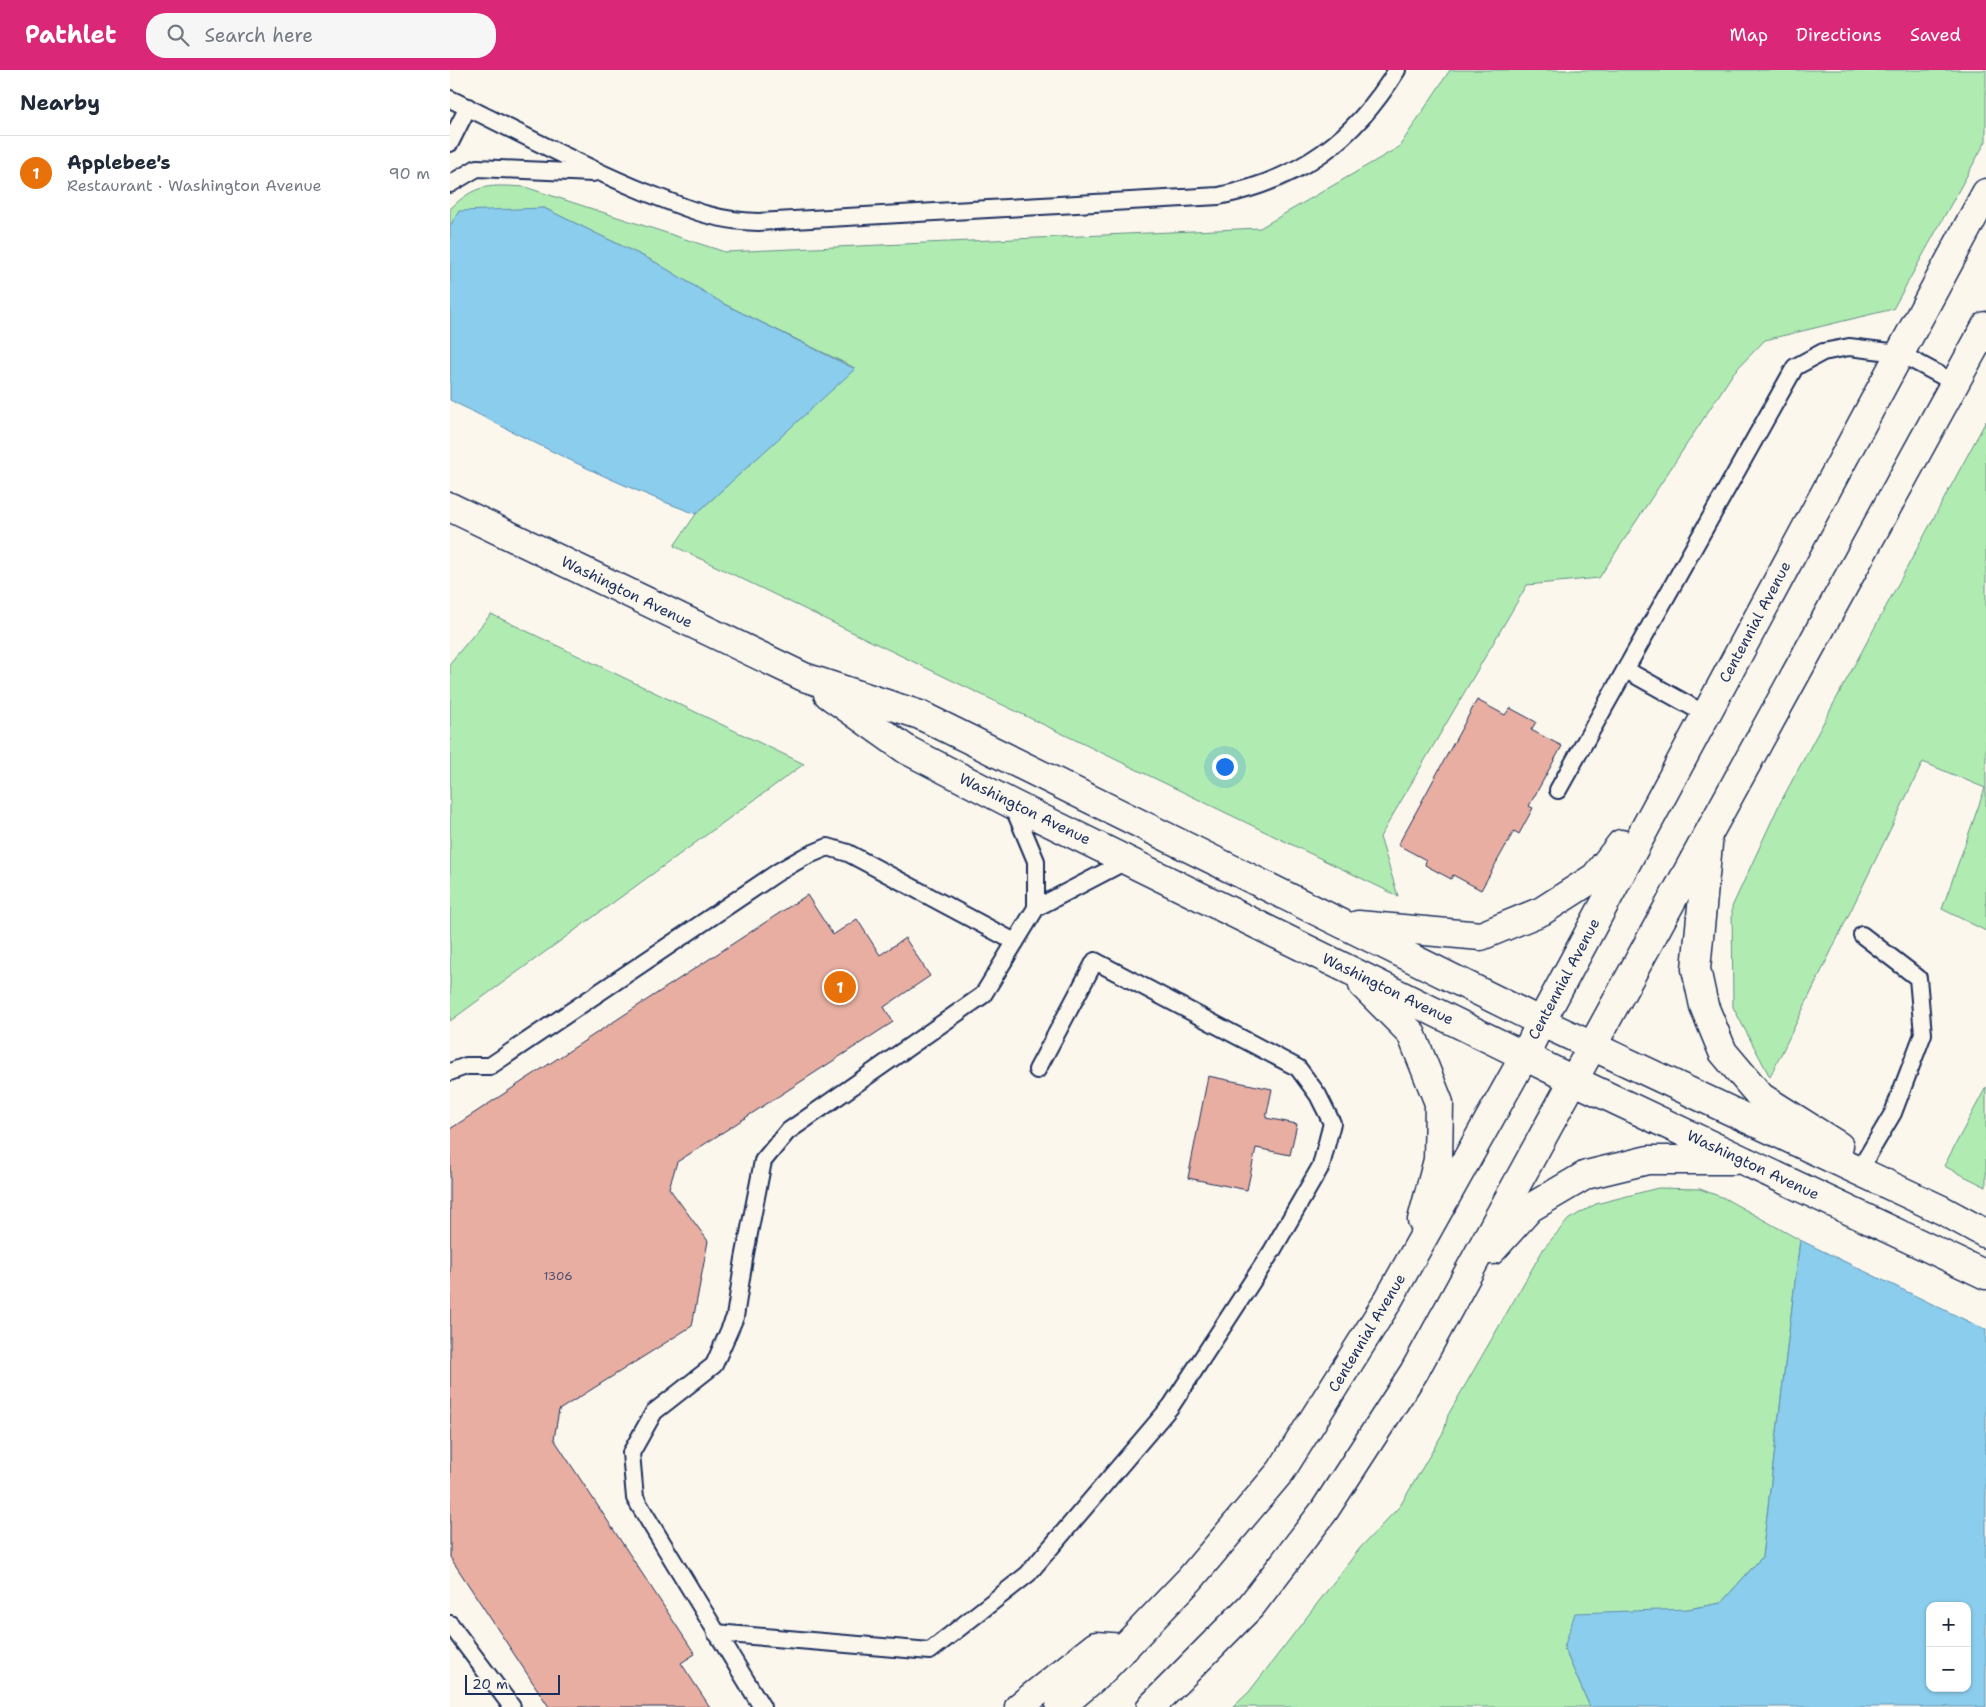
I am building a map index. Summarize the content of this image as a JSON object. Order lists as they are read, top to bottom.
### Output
{
  "streets": {
    "main road": ["Washington Avenue", "Centennial Avenue"]
  },
  "crossings": [
    ["Washington Avenue", "Centennial Avenue"]
  ],
  "house_numbers": ["1306"],
  "scale_bar": "20 m",
  "page": {
    "header": "Pathlet",
    "search": "Search here",
    "nav": ["Map", "Directions", "Saved"],
    "heading": "Nearby",
    "list": [
      {
        "mark": "1",
        "name": "Applebee's",
        "note": "Restaurant · Washington Avenue",
        "value": "90 m"
      }
    ],
    "pins": "1",
    "map_buttons": ["+", "−"],
    "scale": "20 m"
  }
}
